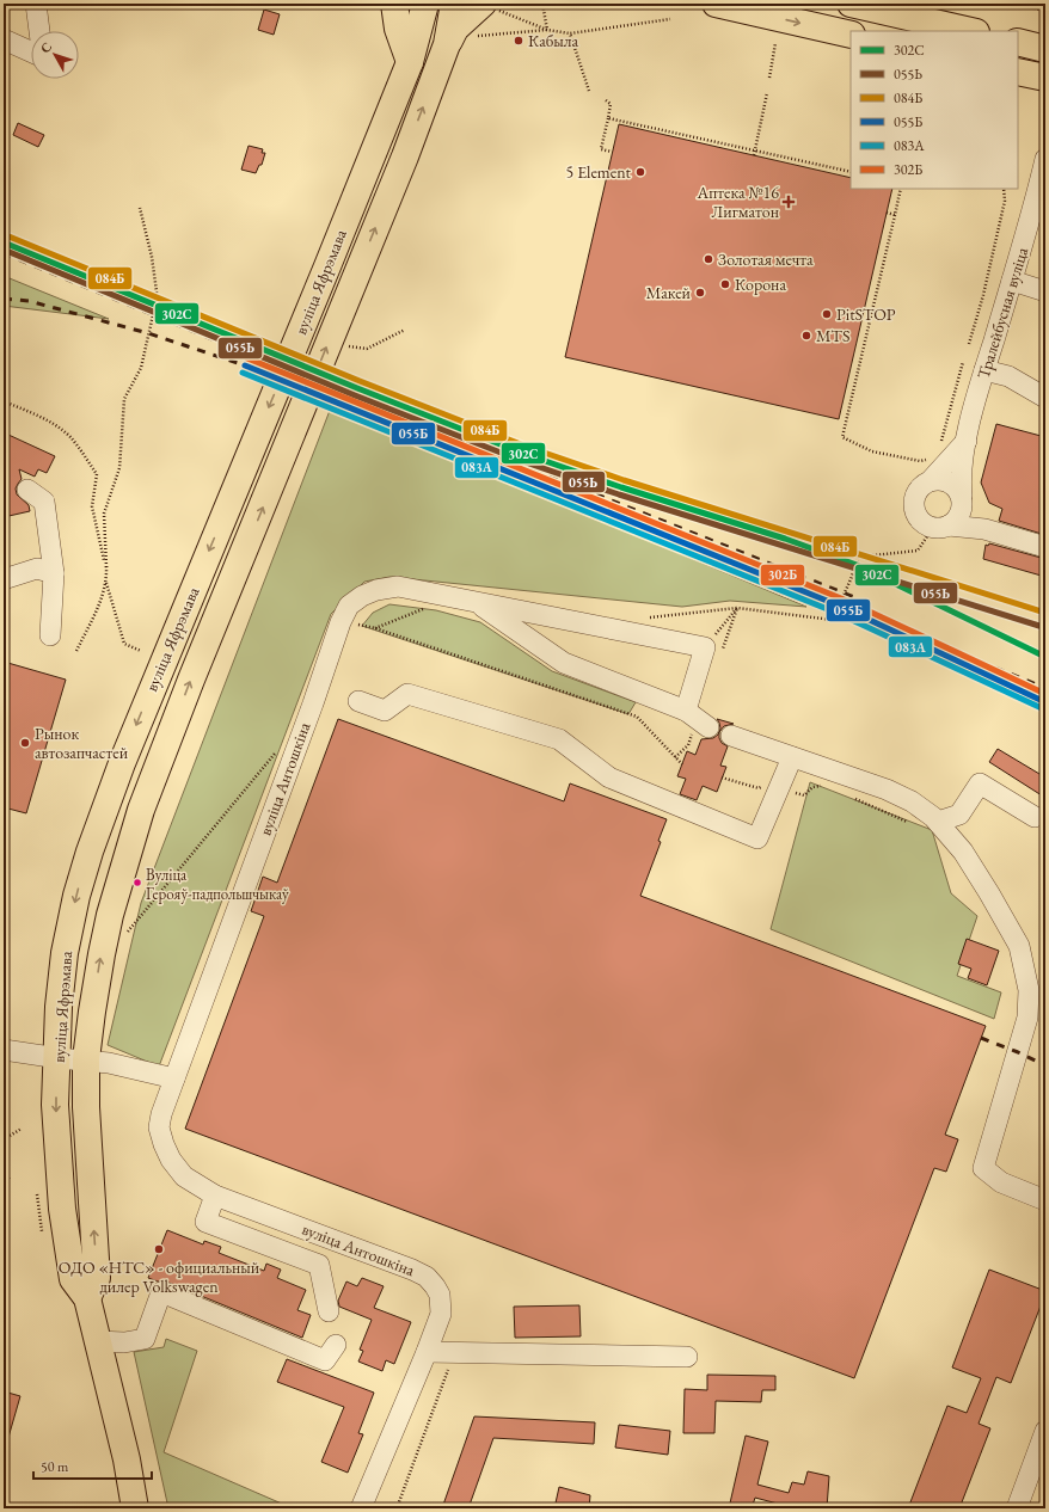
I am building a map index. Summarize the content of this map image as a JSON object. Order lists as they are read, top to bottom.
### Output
{
  "streets": {
    "main road": ["вуліца Яфрэмава"],
    "street": ["Тралейбусная вуліца", "вуліца Антошкіна"]
  },
  "places": {
    "other": [
      "Кабыла",
      "5 Element",
      "Золотая мечта",
      "Корона",
      "Макей",
      "PitSTOP",
      "MTS",
      "Рынок автозапчастей",
      "Вуліца Герояў-падпольшчыкаў",
      "ОДО «НТС» - официальный дилер Volkswagen"
    ],
    "health": ["Аптека №16 Лигматон"]
  },
  "lines": [
    "transit line 084Б",
    "transit line 302С",
    "transit line 055Ь",
    "transit line 302Б",
    "transit line 055Б",
    "transit line 083А"
  ],
  "legend": [
    "302С",
    "055Ь",
    "084Б",
    "055Б",
    "083А",
    "302Б"
  ],
  "scale_bar": "50 m",
  "north": "top left"
}
